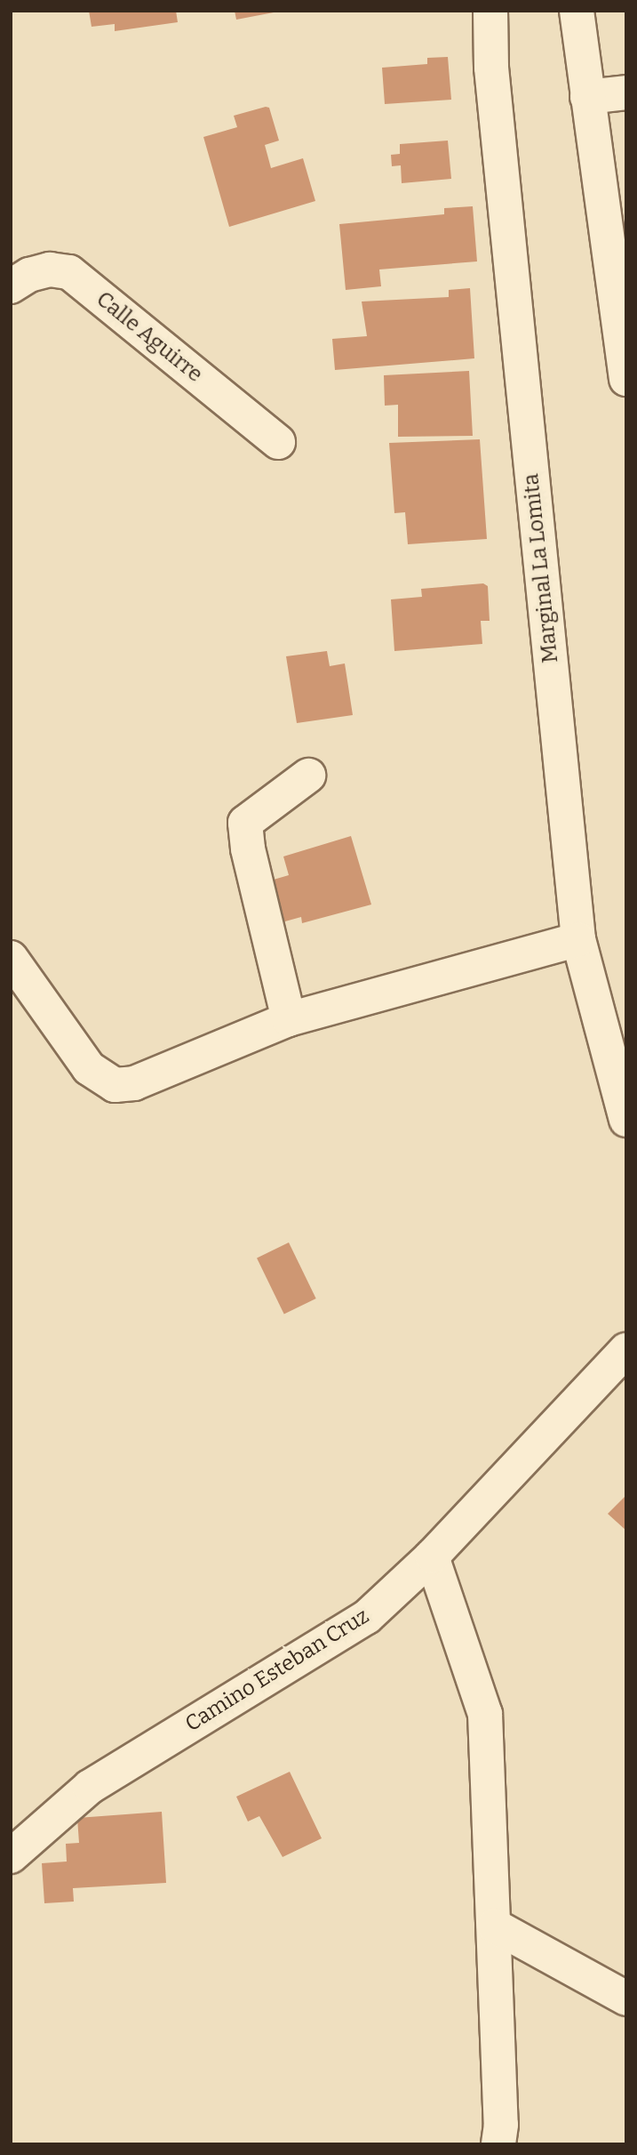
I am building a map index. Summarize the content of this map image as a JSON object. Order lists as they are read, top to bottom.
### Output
{
  "streets": {
    "street": ["Calle Aguirre", "Marginal La Lomita", "Camino Esteban Cruz"]
  }
}
